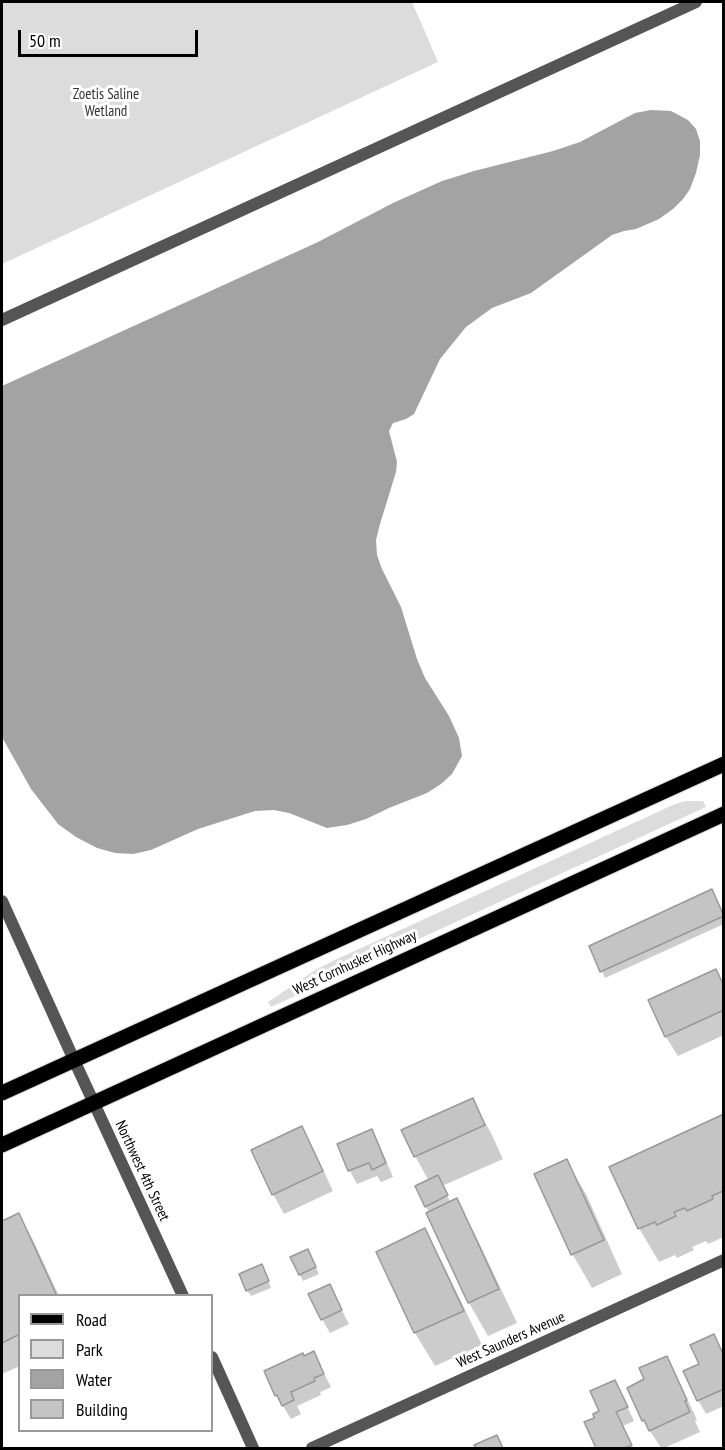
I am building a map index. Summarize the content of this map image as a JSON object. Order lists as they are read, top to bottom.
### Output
{
  "streets": {
    "main road": ["West Cornhusker Highway"],
    "street": ["Northwest 4th Street", "West Saunders Avenue"]
  },
  "crossings": [
    ["West Cornhusker Highway", "Northwest 4th Street"]
  ],
  "parks": ["Zoetis Saline Wetland"],
  "legend": [
    "Road",
    "Park",
    "Water",
    "Building"
  ],
  "scale_bar": "50 m"
}
